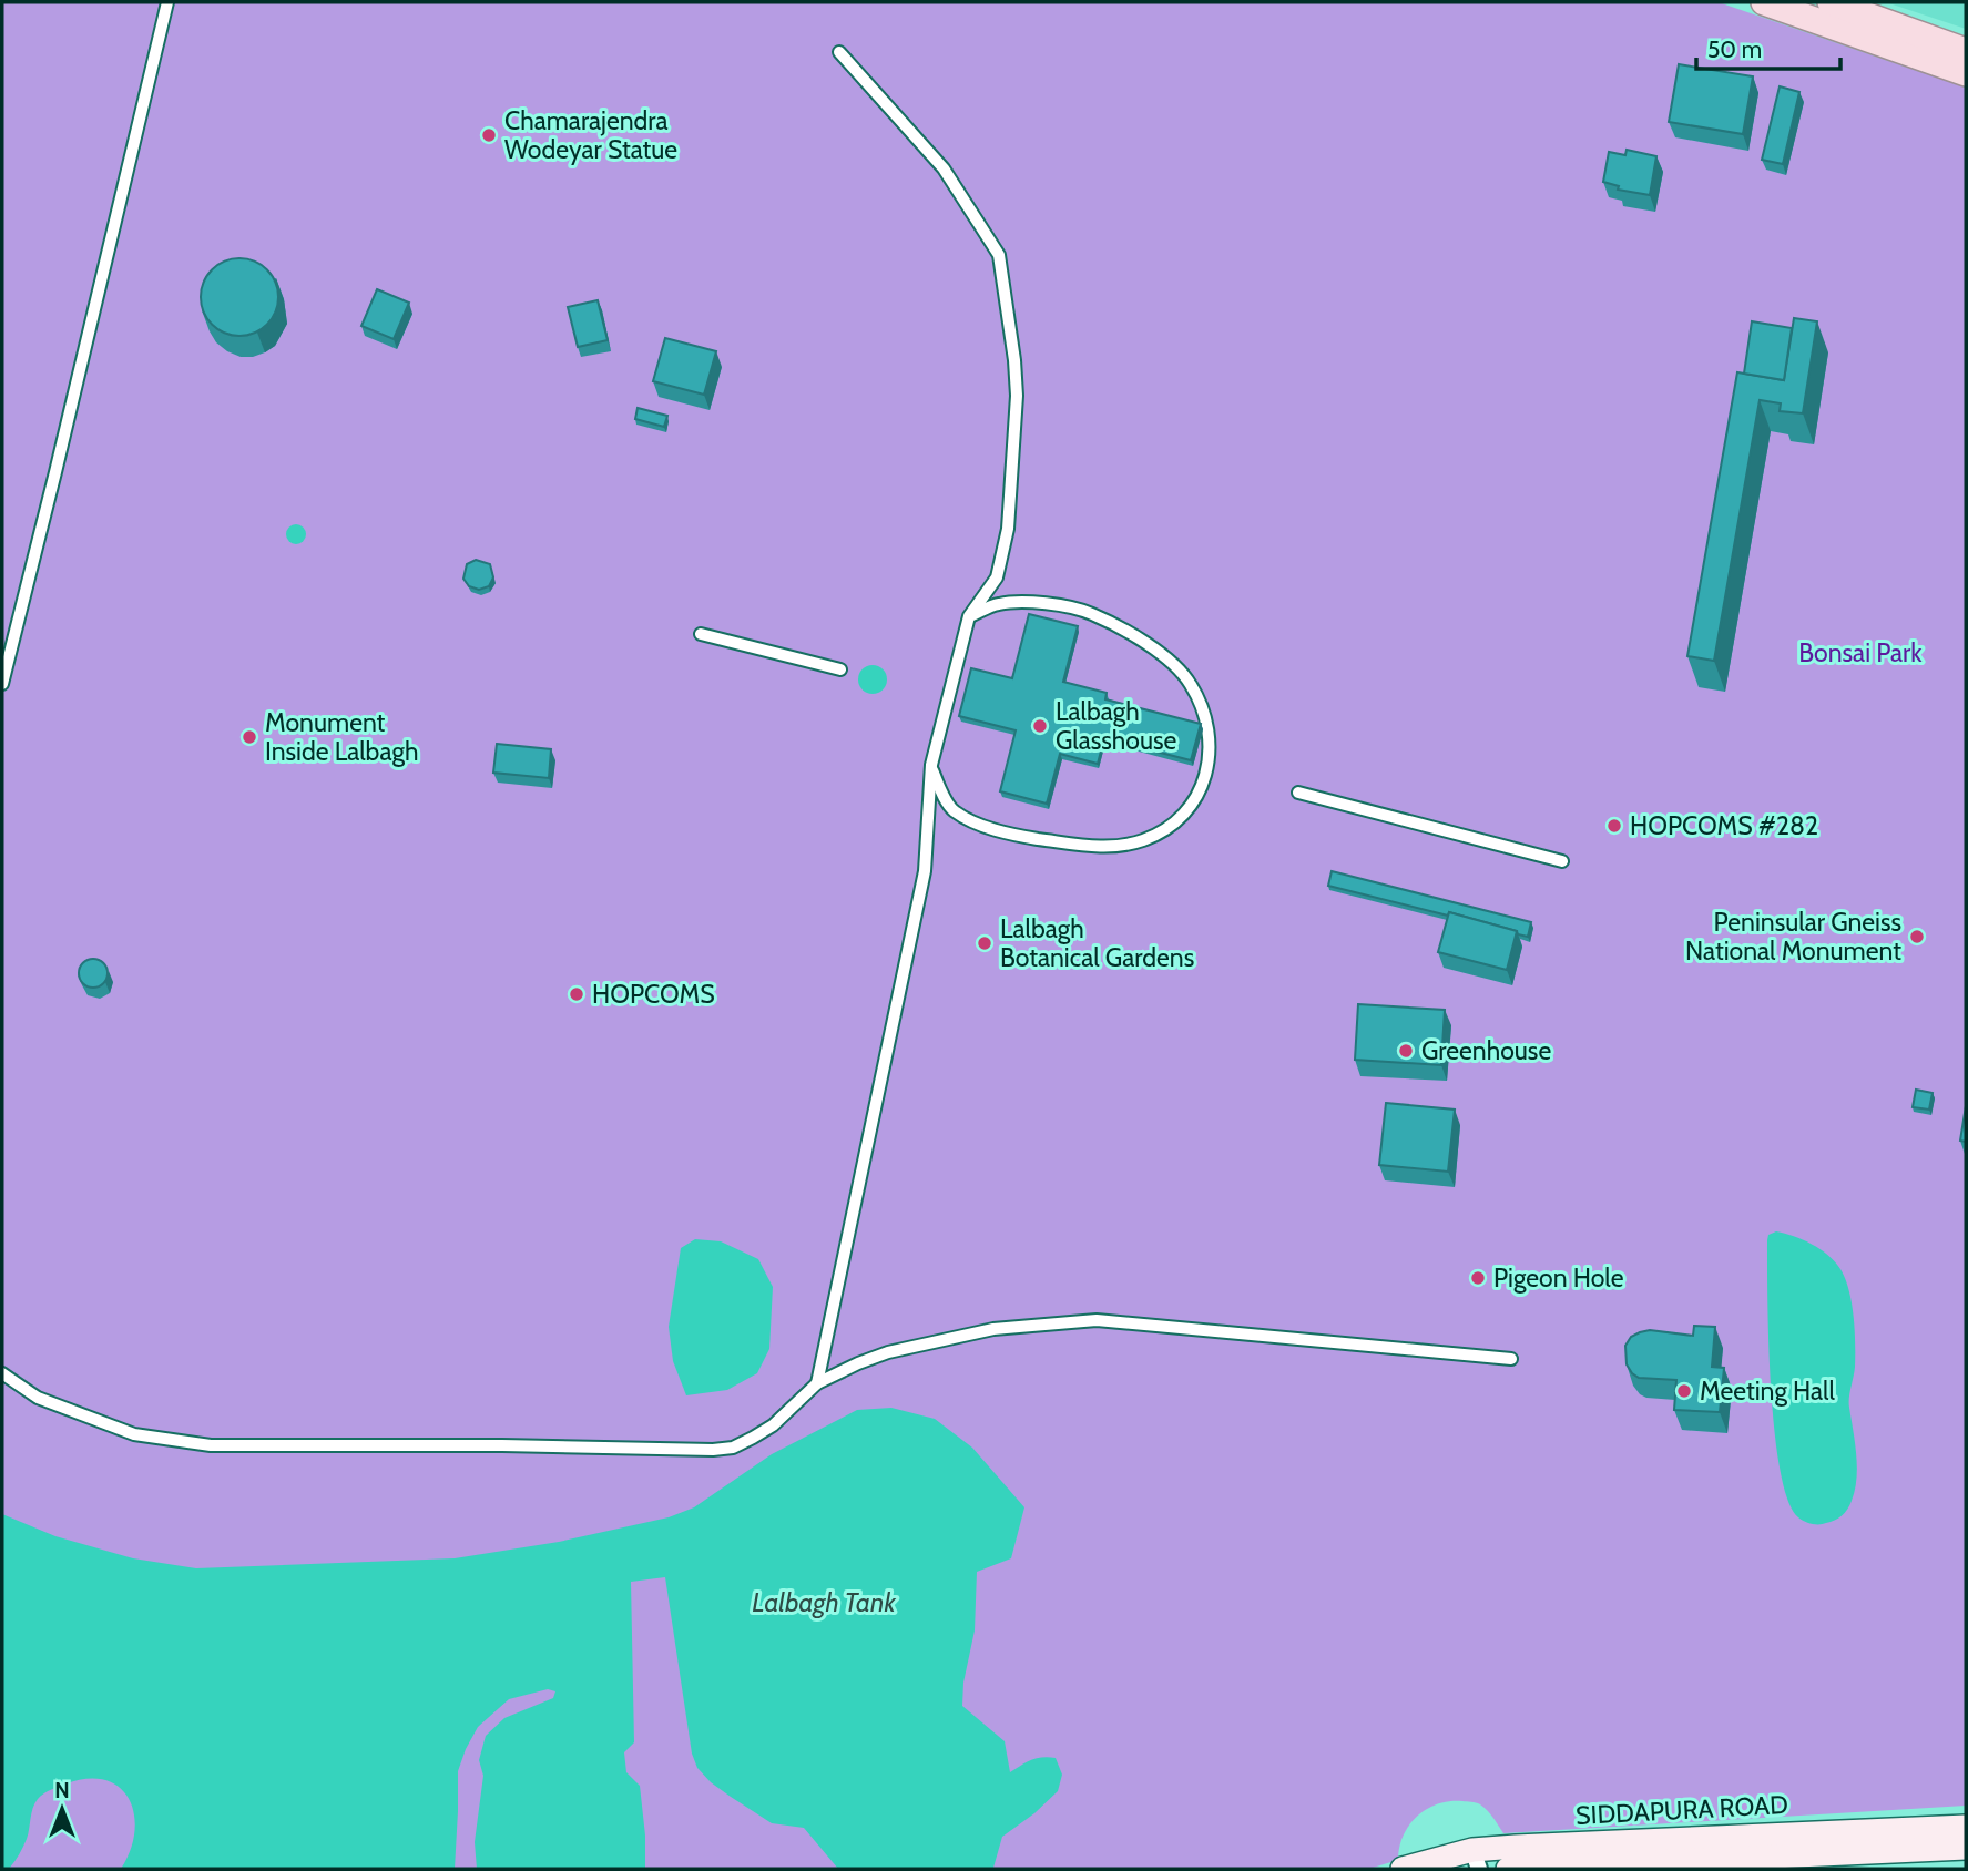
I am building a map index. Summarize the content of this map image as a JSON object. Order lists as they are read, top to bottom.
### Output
{
  "streets": {
    "main road": ["SIDDAPURA ROAD"]
  },
  "water": ["Lalbagh Tank"],
  "parks": ["Bonsai Park"],
  "places": [
    "Chamarajendra Wodeyar Statue",
    "Lalbagh Glasshouse",
    "Monument Inside Lalbagh",
    "HOPCOMS #282",
    "Peninsular Gneiss National Monument",
    "Lalbagh Botanical Gardens",
    "HOPCOMS",
    "Greenhouse",
    "Pigeon Hole",
    "Meeting Hall"
  ],
  "scale_bar": "50 m",
  "north": "top"
}
